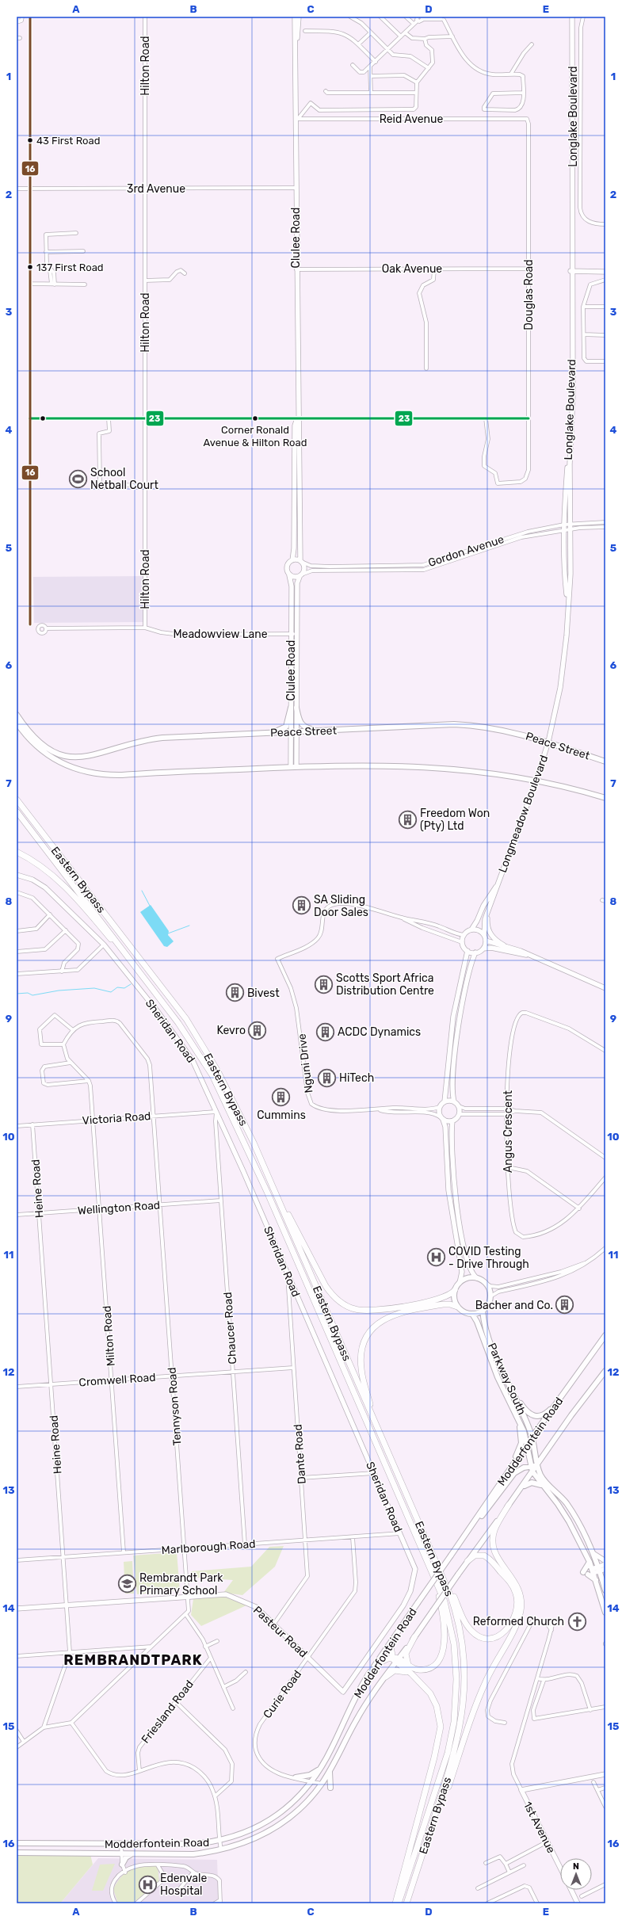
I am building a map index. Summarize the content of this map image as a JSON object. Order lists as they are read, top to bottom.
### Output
{
  "streets": {
    "highway": ["Eastern Bypass"],
    "main road": ["Peace Street", "Parkway South", "Modderfontein Road"],
    "street": [
      "Hilton Road",
      "Longlake Boulevard",
      "Reid Avenue",
      "3rd Avenue",
      "Clulee Road",
      "Oak Avenue",
      "Douglas Road",
      "Gordon Avenue",
      "Meadowview Lane",
      "Longmeadow Boulevard",
      "Sheridan Road",
      "Nguni Drive",
      "Victoria Road",
      "Angus Crescent",
      "Heine Road",
      "Wellington Road",
      "Chaucer Road",
      "Milton Road",
      "Cromwell Road",
      "Tennyson Road",
      "Dante Road",
      "Marlborough Road",
      "Pasteur Road",
      "Curie Road",
      "Friesland Road",
      "1st Avenue"
    ]
  },
  "crossings": [
    ["Hilton Road", "3rd Avenue"],
    ["Hilton Road", "Meadowview Lane"],
    ["Longlake Boulevard", "Gordon Avenue"],
    ["Longlake Boulevard", "Peace Street"],
    ["Longlake Boulevard", "Longmeadow Boulevard"],
    ["Reid Avenue", "Clulee Road"],
    ["Reid Avenue", "Douglas Road"],
    ["3rd Avenue", "Clulee Road"],
    ["Clulee Road", "Oak Avenue"],
    ["Clulee Road", "Gordon Avenue"],
    ["Clulee Road", "Meadowview Lane"],
    ["Clulee Road", "Peace Street"],
    ["Oak Avenue", "Douglas Road"],
    ["Peace Street", "Longmeadow Boulevard"],
    ["Sheridan Road", "Victoria Road"],
    ["Sheridan Road", "Chaucer Road"],
    ["Sheridan Road", "Dante Road"],
    ["Sheridan Road", "Marlborough Road"],
    ["Sheridan Road", "Pasteur Road"],
    ["Victoria Road", "Heine Road"],
    ["Victoria Road", "Chaucer Road"],
    ["Victoria Road", "Milton Road"],
    ["Victoria Road", "Tennyson Road"],
    ["Heine Road", "Wellington Road"],
    ["Heine Road", "Cromwell Road"],
    ["Heine Road", "Marlborough Road"],
    ["Heine Road", "Pasteur Road"],
    ["Wellington Road", "Chaucer Road"],
    ["Wellington Road", "Milton Road"],
    ["Wellington Road", "Tennyson Road"],
    ["Chaucer Road", "Cromwell Road"],
    ["Chaucer Road", "Marlborough Road"],
    ["Milton Road", "Cromwell Road"],
    ["Milton Road", "Marlborough Road"],
    ["Parkway South", "Modderfontein Road"],
    ["Cromwell Road", "Tennyson Road"],
    ["Cromwell Road", "Dante Road"],
    ["Tennyson Road", "Marlborough Road"],
    ["Tennyson Road", "Pasteur Road"],
    ["Modderfontein Road", "Curie Road"],
    ["Dante Road", "Marlborough Road"],
    ["Dante Road", "Pasteur Road"],
    ["Marlborough Road", "Curie Road"],
    ["Pasteur Road", "Curie Road"]
  ],
  "districts": ["REMBRANDTPARK"],
  "places": {
    "other": ["43 First Road", "137 First Road", "Corner Ronald Avenue & Hilton Road"],
    "sports": ["School Netball Court"],
    "building": [
      "Freedom Won (Pty) Ltd",
      "SA Sliding Door Sales",
      "Scotts Sport Africa Distribution Centre",
      "Bivest",
      "Kevro",
      "ACDC Dynamics",
      "HiTech",
      "Cummins",
      "Bacher and Co."
    ],
    "hospital": ["COVID Testing - Drive Through", "Edenvale Hospital"],
    "school or university": ["Rembrandt Park Primary School"],
    "church": ["Reformed Church"]
  },
  "lines": ["transit line 16", "transit line 23"],
  "north": "top",
  "grid": {
    "columns": [
      "A",
      "B",
      "C",
      "D",
      "E"
    ],
    "rows": [
      "1",
      "2",
      "3",
      "4",
      "5",
      "6",
      "7",
      "8",
      "9",
      "10",
      "11",
      "12",
      "13",
      "14",
      "15",
      "16"
    ]
  }
}
